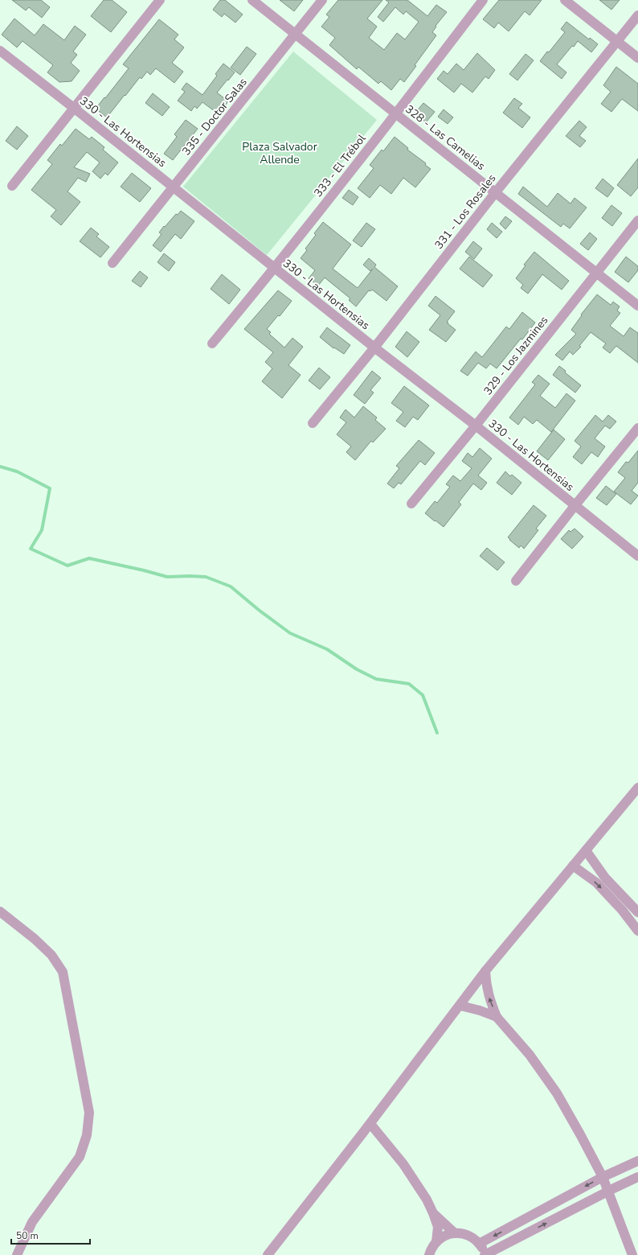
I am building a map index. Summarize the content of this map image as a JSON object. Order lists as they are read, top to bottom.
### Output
{
  "streets": {
    "street": [
      "335 - Doctor Salas",
      "330 - Las Hortensias",
      "328 - Las Camelias",
      "333 - El Trébol",
      "331 - Los Rosales",
      "329 - Los Jazmines"
    ]
  },
  "crossings": [
    ["335 - Doctor Salas", "330 - Las Hortensias"],
    ["335 - Doctor Salas", "328 - Las Camelias"],
    ["330 - Las Hortensias", "333 - El Trébol"],
    ["330 - Las Hortensias", "331 - Los Rosales"],
    ["330 - Las Hortensias", "329 - Los Jazmines"],
    ["328 - Las Camelias", "333 - El Trébol"],
    ["328 - Las Camelias", "331 - Los Rosales"],
    ["328 - Las Camelias", "329 - Los Jazmines"]
  ],
  "parks": ["Plaza Salvador Allende"],
  "scale_bar": "50 m"
}
